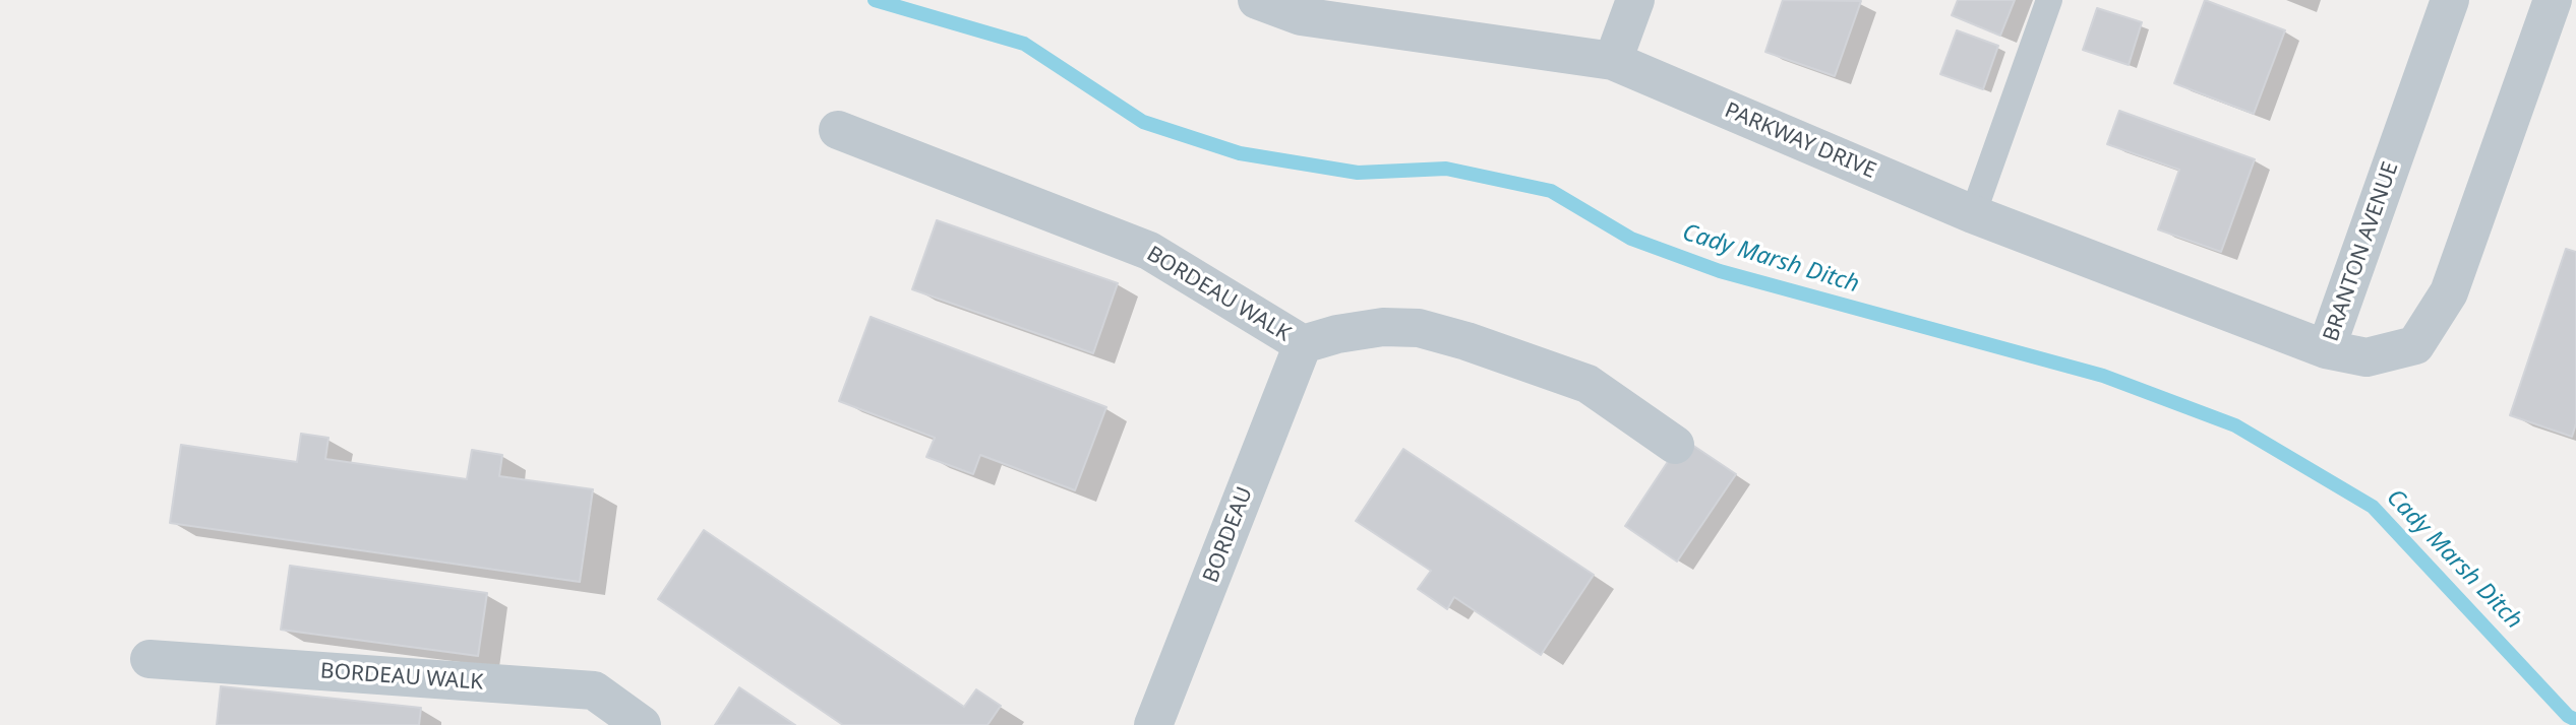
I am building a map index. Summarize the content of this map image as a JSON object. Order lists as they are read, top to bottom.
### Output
{
  "streets": {
    "street": [
      "PARKWAY DRIVE",
      "BRANTON AVENUE",
      "BORDEAU WALK",
      "BORDEAU"
    ]
  },
  "crossings": [
    ["PARKWAY DRIVE", "BRANTON AVENUE"],
    ["BORDEAU WALK", "BORDEAU"]
  ],
  "water": ["Cady Marsh Ditch"]
}
